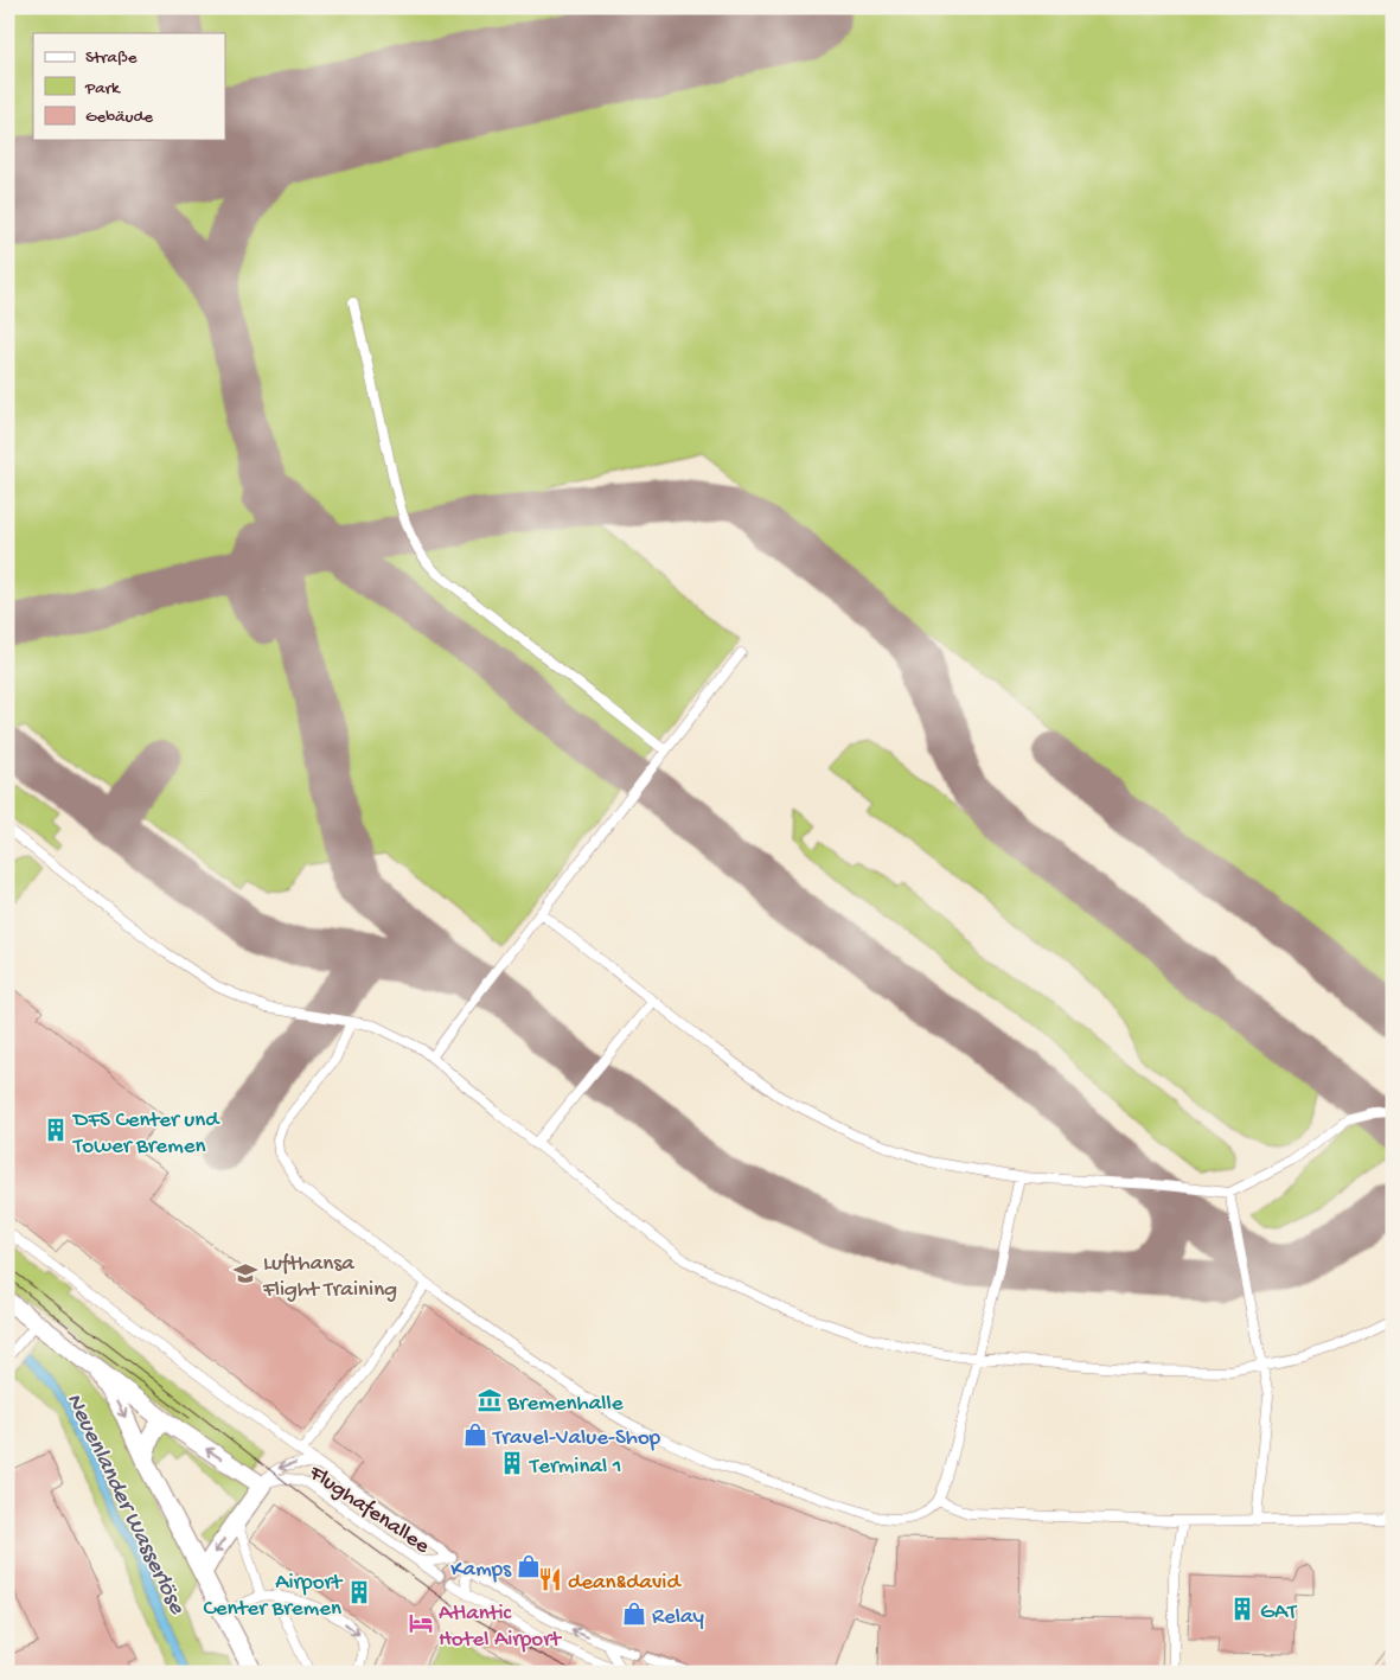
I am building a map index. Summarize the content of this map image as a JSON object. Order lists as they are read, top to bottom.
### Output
{
  "streets": {
    "lane": ["Flughafenallee"]
  },
  "water": ["Neuenlander Wasserlöse"],
  "places": {
    "building": [
      "DFS Center und Tower Bremen",
      "Terminal 1",
      "Airport Center Bremen",
      "GAT"
    ],
    "school or university": ["Lufthansa Flight Training"],
    "museum": ["Bremenhalle"],
    "shop": ["Travel-Value-Shop", "Kamps", "Relay"],
    "restaurant": ["dean&david"],
    "hotel": ["Atlantic Hotel Airport"]
  },
  "legend": ["Straße", "Park", "Gebäude"]
}
